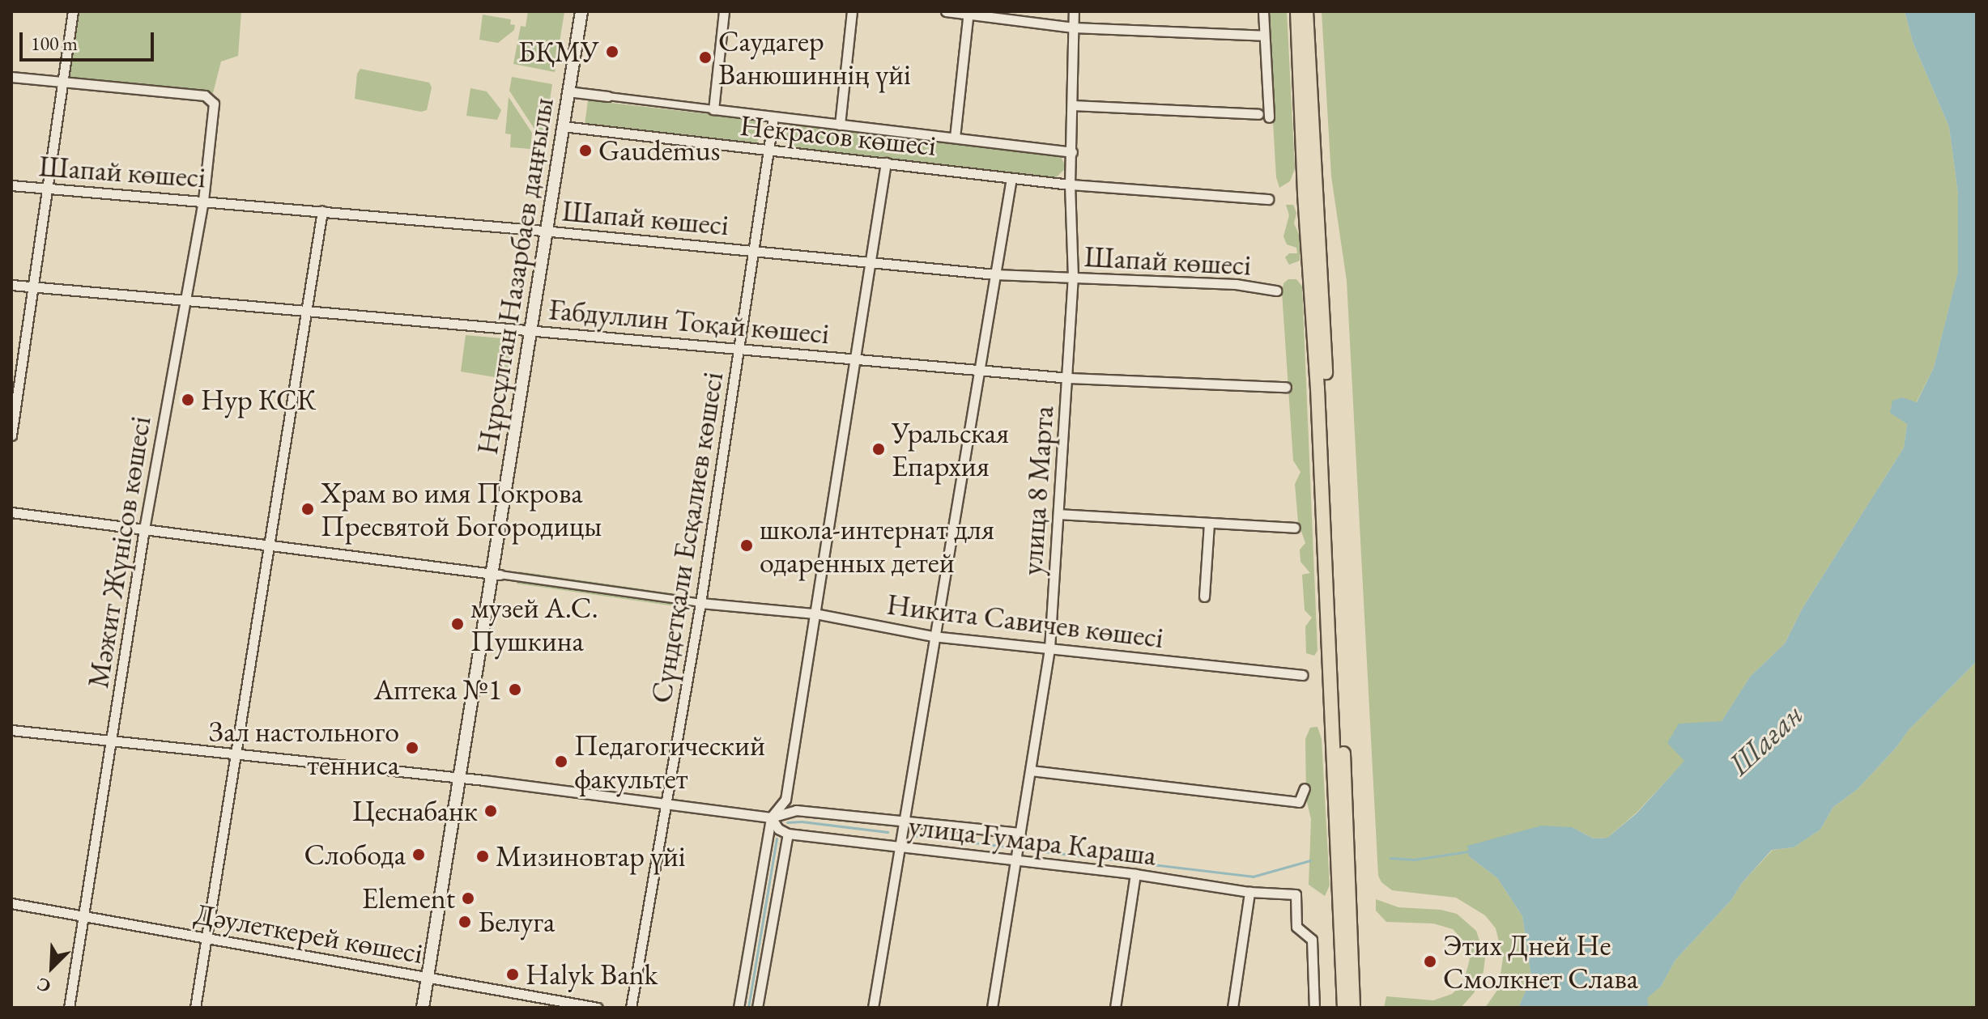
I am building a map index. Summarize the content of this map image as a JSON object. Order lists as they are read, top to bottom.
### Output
{
  "streets": {
    "main road": ["Нұрсұлтан Назарбаев даңғылы"],
    "street": [
      "Некрасов көшесі",
      "Шапай көшесі",
      "Ғабдуллин Тоқай көшесі",
      "улица 8 Марта",
      "Сүндетқали Есқалиев көшесі",
      "Мәжит Жүнісов көшесі",
      "Никита Савичев көшесі",
      "улица Гумара Караша",
      "Дәулеткерей көшесі"
    ]
  },
  "crossings": [
    ["Некрасов көшесі", "Нұрсұлтан Назарбаев даңғылы"],
    ["Некрасов көшесі", "улица 8 Марта"],
    ["Некрасов көшесі", "Сүндетқали Есқалиев көшесі"],
    ["Шапай көшесі", "Нұрсұлтан Назарбаев даңғылы"],
    ["Шапай көшесі", "улица 8 Марта"],
    ["Шапай көшесі", "Сүндетқали Есқалиев көшесі"],
    ["Шапай көшесі", "Мәжит Жүнісов көшесі"],
    ["Нұрсұлтан Назарбаев даңғылы", "Ғабдуллин Тоқай көшесі"],
    ["Нұрсұлтан Назарбаев даңғылы", "Никита Савичев көшесі"],
    ["Нұрсұлтан Назарбаев даңғылы", "улица Гумара Караша"],
    ["Нұрсұлтан Назарбаев даңғылы", "Дәулеткерей көшесі"],
    ["Ғабдуллин Тоқай көшесі", "улица 8 Марта"],
    ["Ғабдуллин Тоқай көшесі", "Сүндетқали Есқалиев көшесі"],
    ["Ғабдуллин Тоқай көшесі", "Мәжит Жүнісов көшесі"],
    ["улица 8 Марта", "Никита Савичев көшесі"],
    ["улица 8 Марта", "улица Гумара Караша"],
    ["Сүндетқали Есқалиев көшесі", "Никита Савичев көшесі"],
    ["Сүндетқали Есқалиев көшесі", "улица Гумара Караша"],
    ["Мәжит Жүнісов көшесі", "Никита Савичев көшесі"],
    ["Мәжит Жүнісов көшесі", "улица Гумара Караша"],
    ["Мәжит Жүнісов көшесі", "Дәулеткерей көшесі"]
  ],
  "water": ["Шаған"],
  "places": [
    "БҚМУ",
    "Саудагер Ванюшиннің үйі",
    "Gaudemus",
    "Нур КСК",
    "Уральская Епархия",
    "Храм во имя Покрова Пресвятой Богородицы",
    "школа-интернат для одаренных детей",
    "музей А.С. Пушкина",
    "Аптека №1",
    "Зал настольного тенниса",
    "Педагогический факультет",
    "Цеснабанк",
    "Слобода",
    "Мизиновтар үйі",
    "Element",
    "Белуга",
    "Этих Дней Не Смолкнет Слава",
    "Halyk Bank"
  ],
  "scale_bar": "100 m",
  "north": "bottom left"
}
